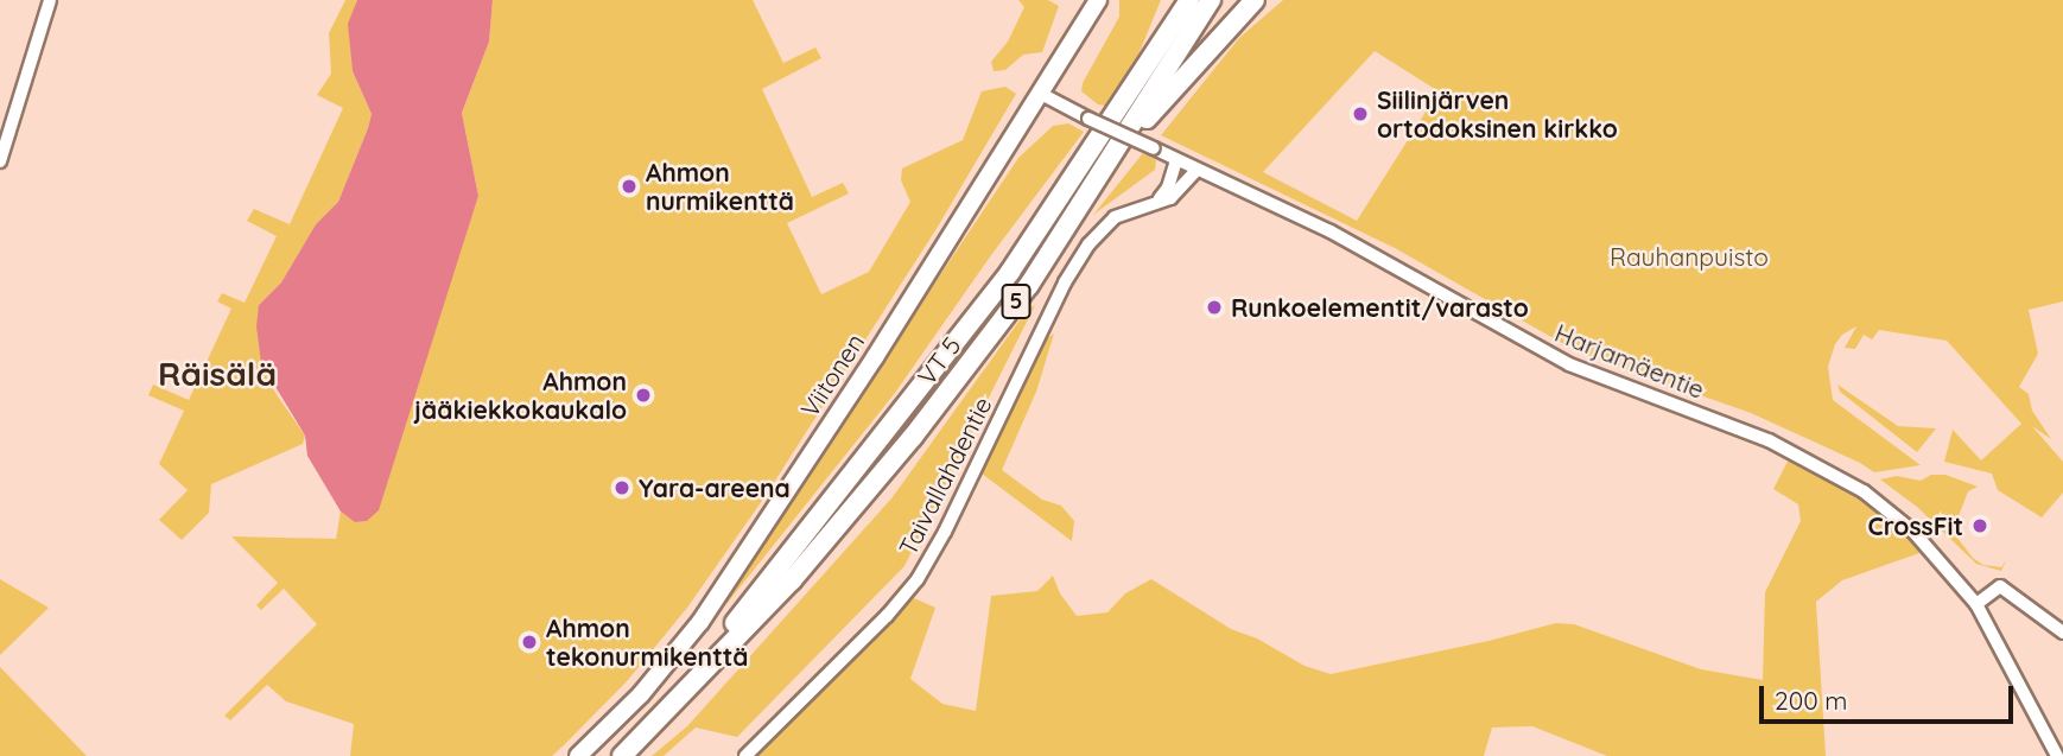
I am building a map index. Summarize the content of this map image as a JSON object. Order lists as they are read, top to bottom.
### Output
{
  "streets": {
    "highway": ["5", "VT 5"],
    "main road": ["Viitonen"],
    "street": ["Harjamäentie", "Taivallahdentie"]
  },
  "crossings": [
    ["Harjamäentie", "Viitonen"],
    ["Harjamäentie", "Taivallahdentie"]
  ],
  "districts": ["Räisälä"],
  "parks": ["Rauhanpuisto"],
  "places": [
    "Siilinjärven ortodoksinen kirkko",
    "Ahmon nurmikenttä",
    "Runkoelementit/varasto",
    "Ahmon jääkiekkokaukalo",
    "Yara-areena",
    "CrossFit",
    "Ahmon tekonurmikenttä"
  ],
  "scale_bar": "200 m"
}
